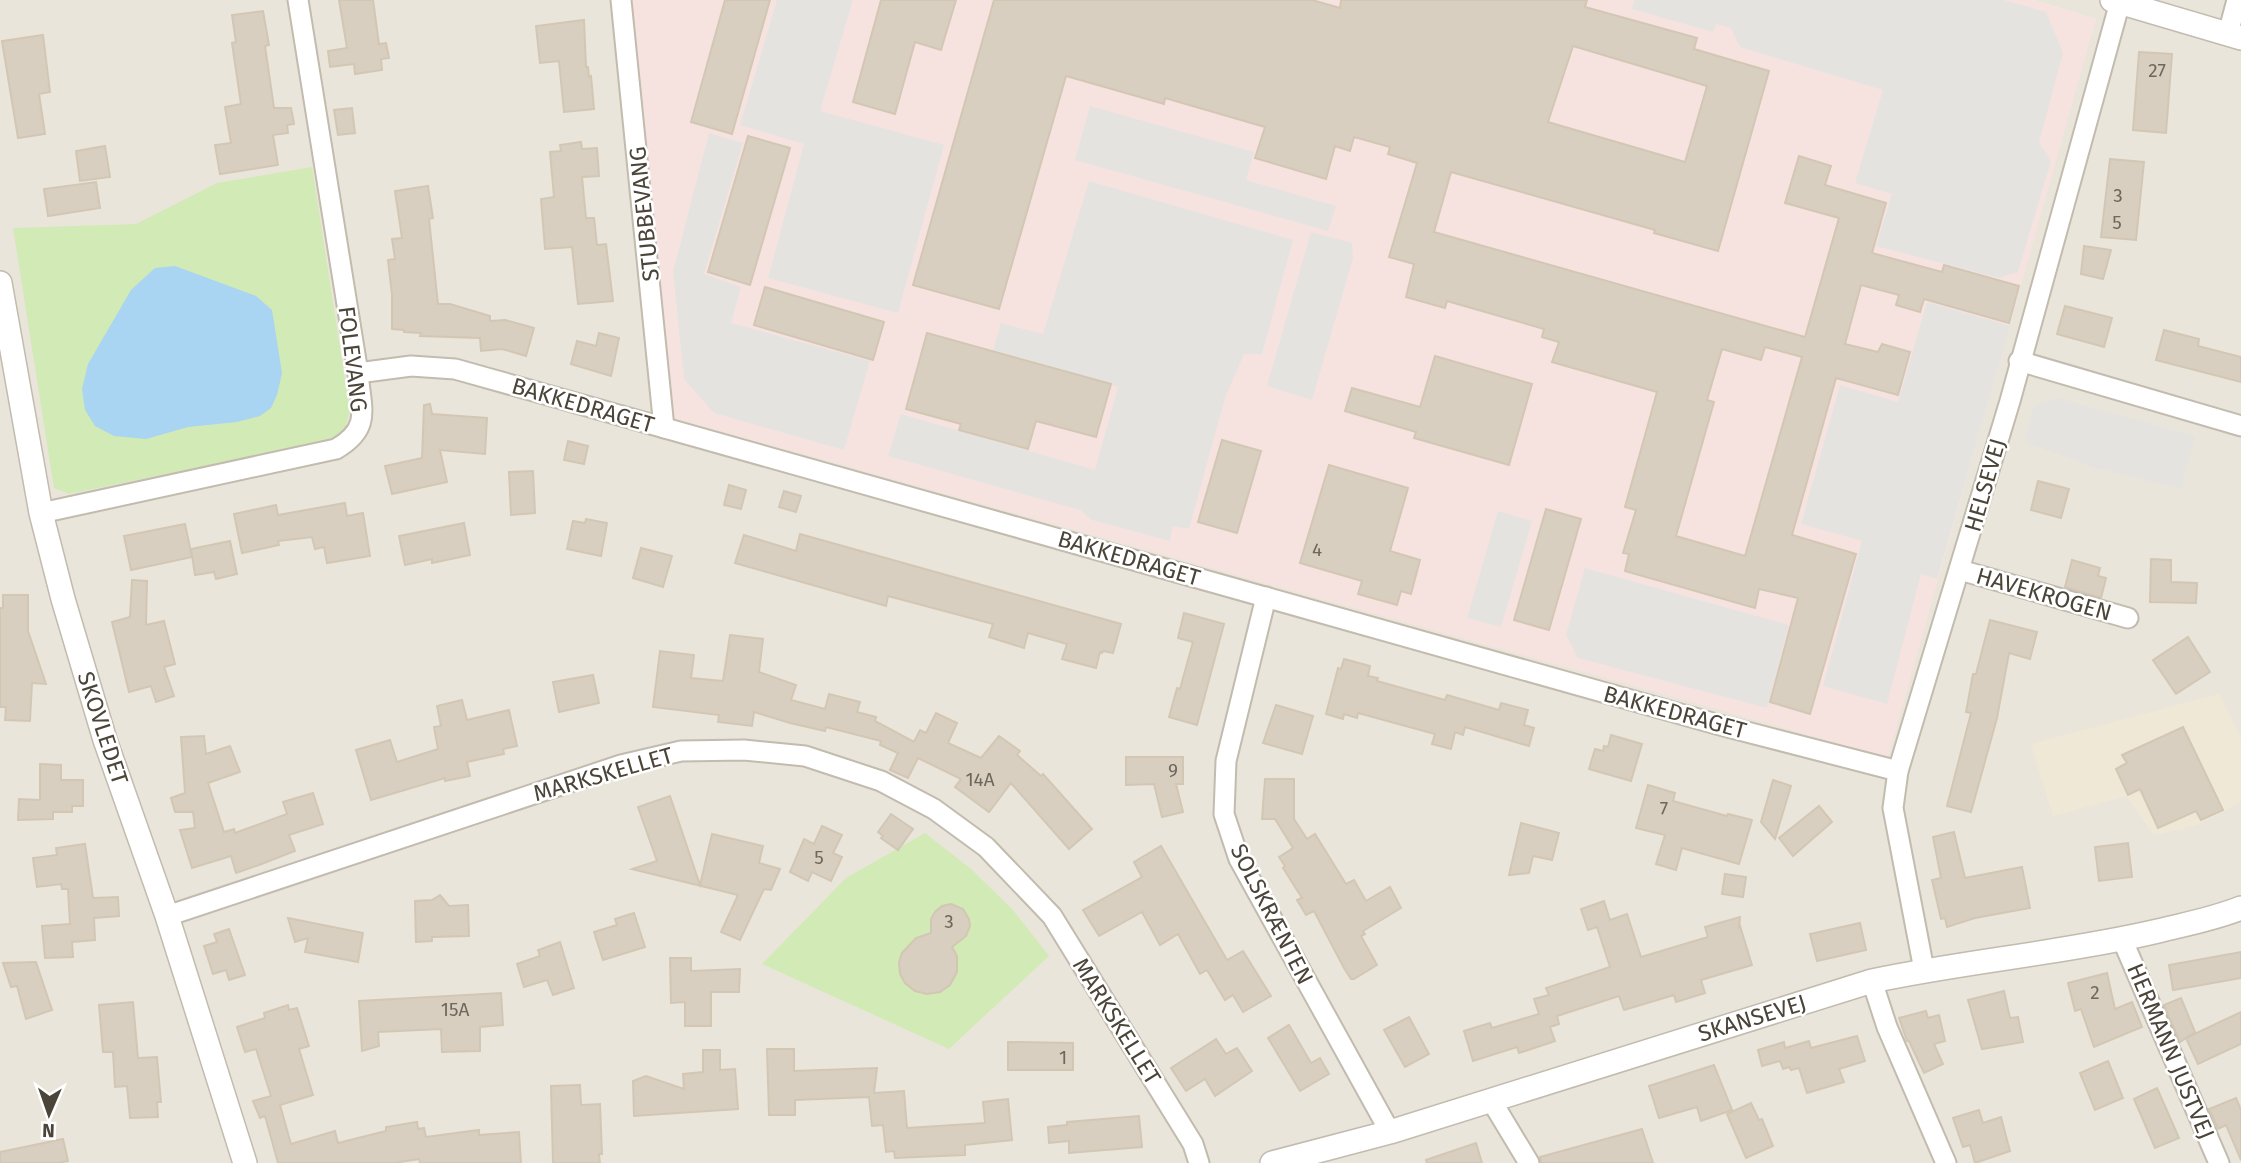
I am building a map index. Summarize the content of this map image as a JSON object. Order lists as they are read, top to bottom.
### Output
{
  "streets": {
    "street": [
      "STUBBEVANG",
      "FOLEVANG",
      "BAKKEDRAGET",
      "HELSEVEJ",
      "HAVEKROGEN",
      "SKOVLEDET",
      "MARKSKELLET",
      "SOLSKRÆNTEN",
      "SKANSEVEJ",
      "HERMANN JUSTVEJ"
    ]
  },
  "crossings": [
    ["STUBBEVANG", "BAKKEDRAGET"],
    ["FOLEVANG", "BAKKEDRAGET"],
    ["FOLEVANG", "SKOVLEDET"],
    ["BAKKEDRAGET", "HELSEVEJ"],
    ["BAKKEDRAGET", "SOLSKRÆNTEN"],
    ["HELSEVEJ", "HAVEKROGEN"],
    ["HELSEVEJ", "SKANSEVEJ"],
    ["SKOVLEDET", "MARKSKELLET"],
    ["SOLSKRÆNTEN", "SKANSEVEJ"],
    ["SKANSEVEJ", "HERMANN JUSTVEJ"]
  ],
  "house_numbers": [
    "27",
    "3",
    "5",
    "4",
    "9",
    "14A",
    "7",
    "5",
    "3",
    "2",
    "15A",
    "1"
  ],
  "north": "bottom"
}
